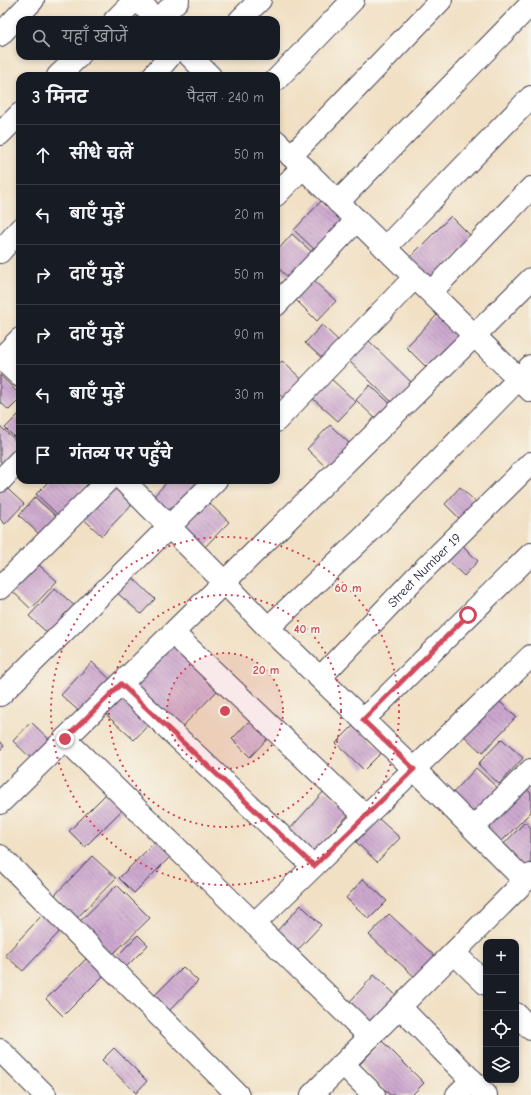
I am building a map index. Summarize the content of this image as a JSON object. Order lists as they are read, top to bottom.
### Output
{
  "streets": {
    "street": ["Street Number 19"]
  },
  "page": {
    "search": "यहाँ खोजें",
    "heading": ["3 मिनट", "पैदल · 240 m"],
    "list": [
      ["सीधे चलें", "50 m"],
      ["बाएँ मुड़ें", "20 m"],
      ["दाएँ मुड़ें", "50 m"],
      ["दाएँ मुड़ें", "90 m"],
      ["बाएँ मुड़ें", "30 m"],
      "गंतव्य पर पहुँचे"
    ],
    "map_buttons": ["+", "−"]
  },
  "rings": ["60 m", "40 m", "20 m"]
}
